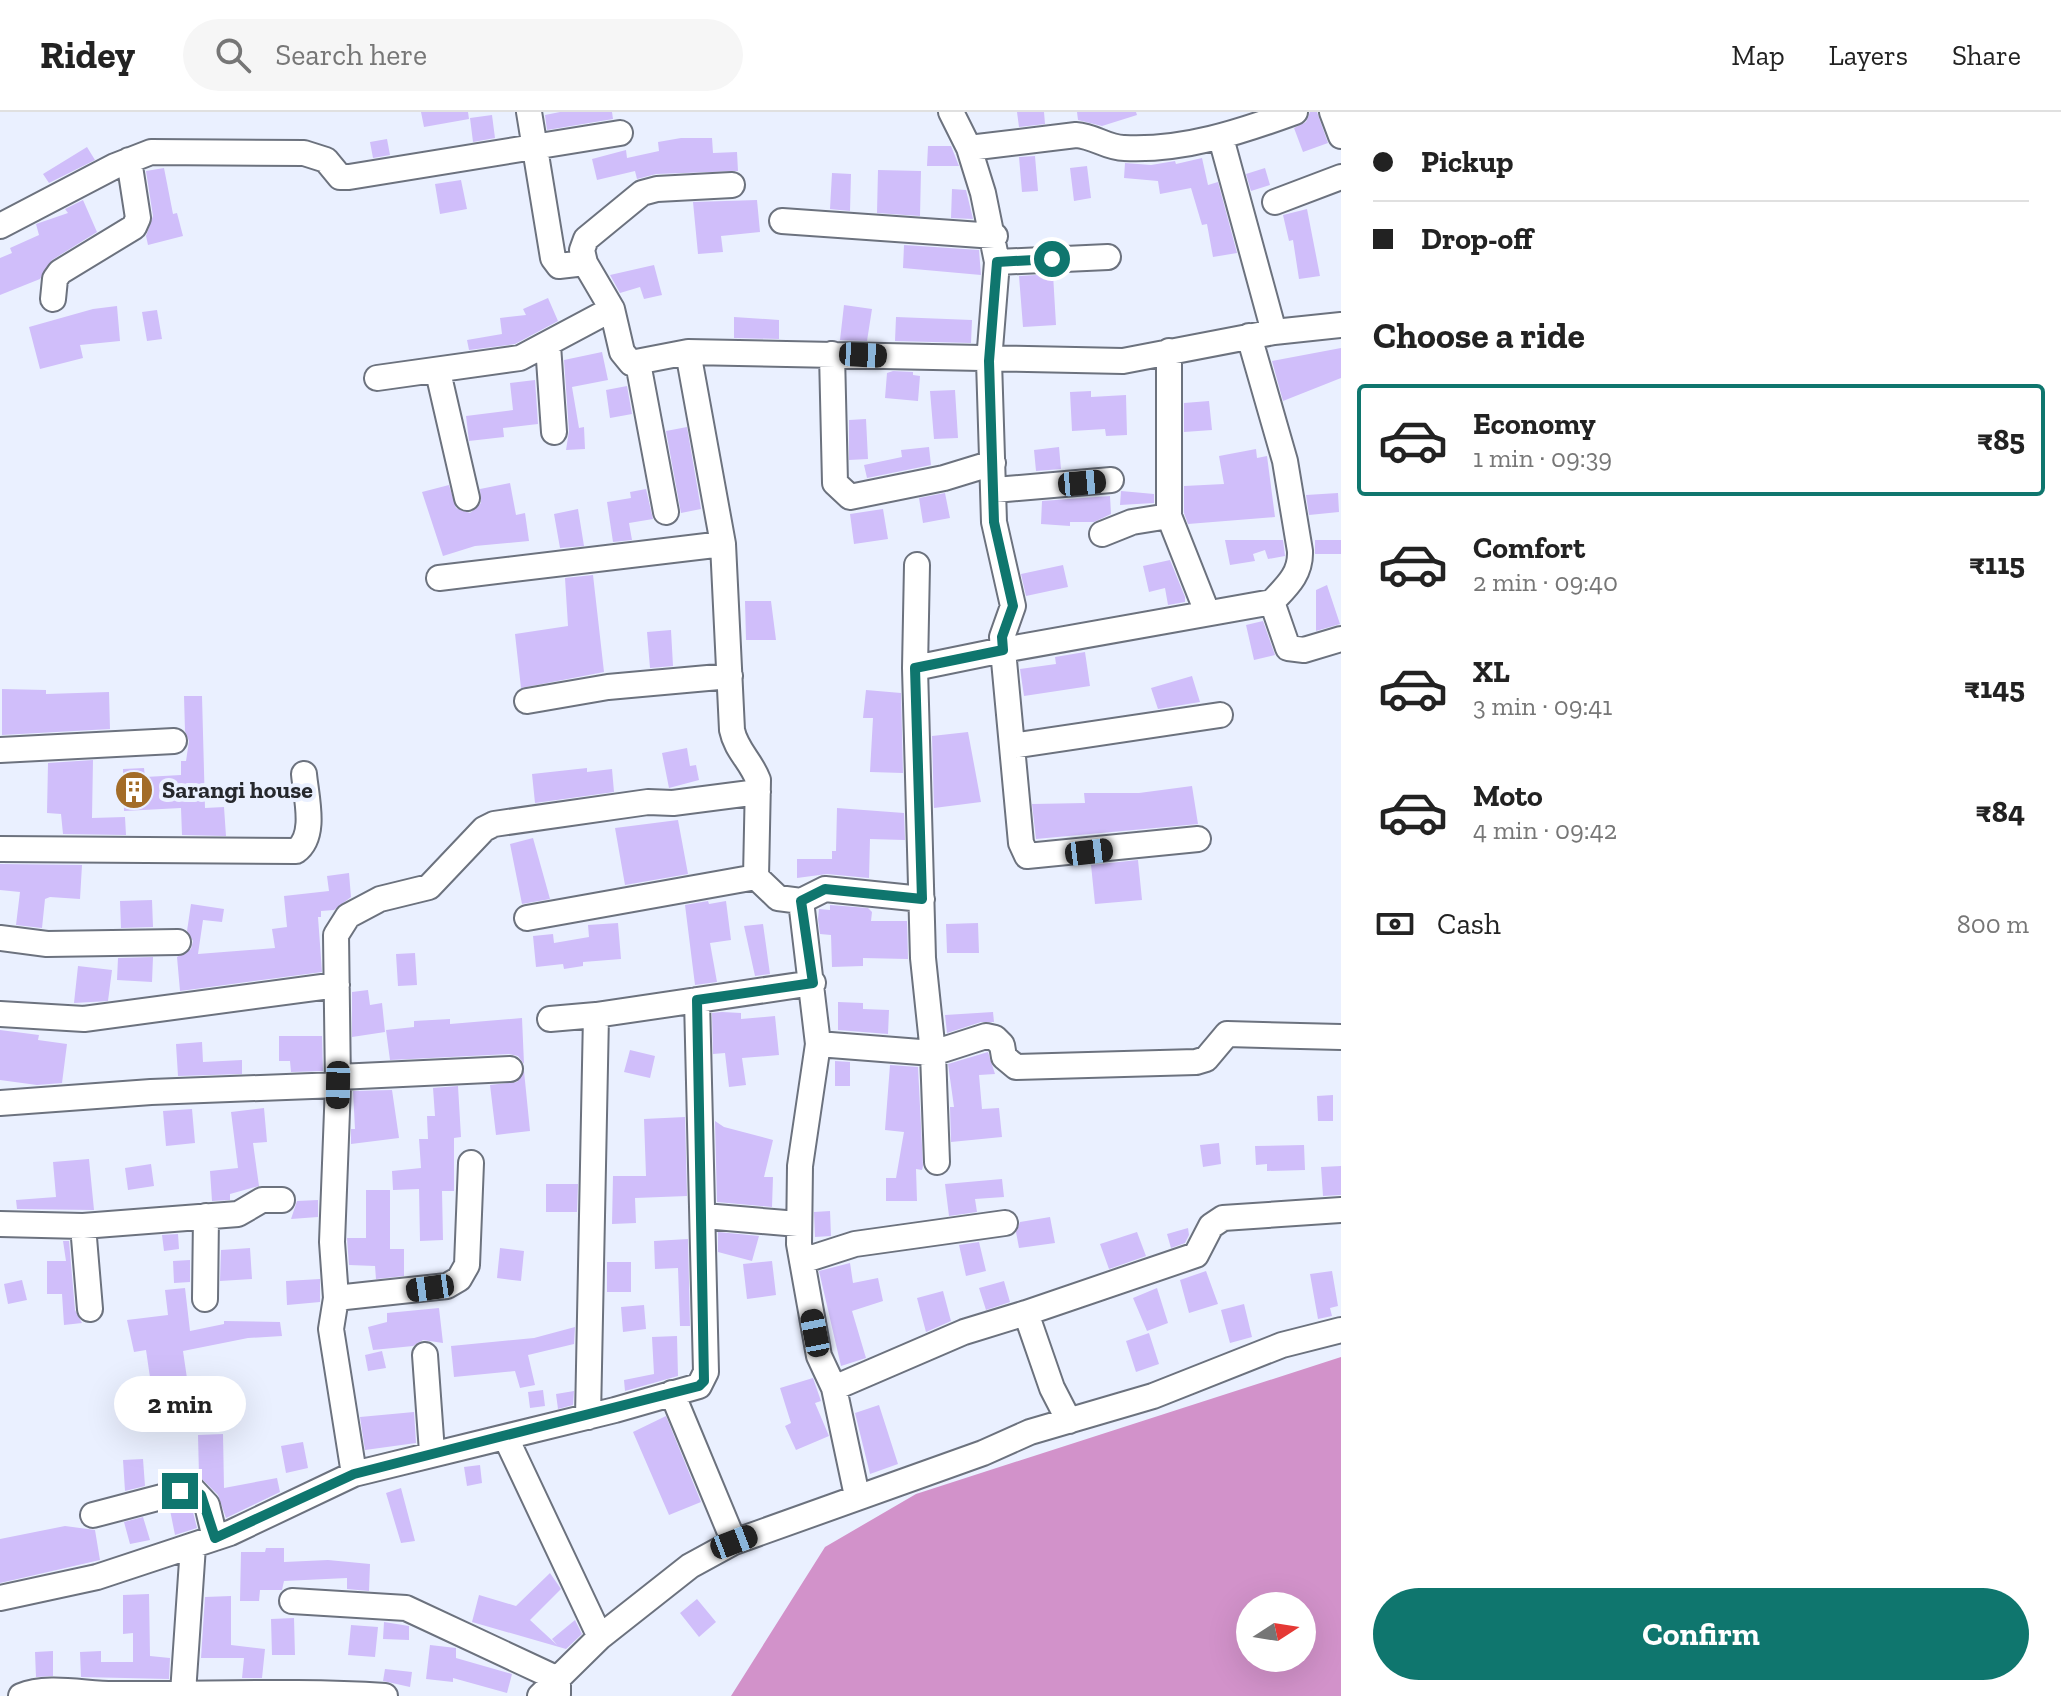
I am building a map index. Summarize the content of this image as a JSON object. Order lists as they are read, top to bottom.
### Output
{
  "places": {
    "building": ["Sarangi house"]
  },
  "north": "right",
  "page": {
    "header": "Ridey",
    "search": "Search here",
    "nav": ["Map", "Layers", "Share"],
    "banner": ["Pickup", "Drop-off"],
    "heading": "Choose a ride",
    "list": [
      {
        "name": "Economy",
        "note": "1 min · 09:39",
        "value": "₹85"
      },
      {
        "name": "Comfort",
        "note": "2 min · 09:40",
        "value": "₹115"
      },
      {
        "name": "XL",
        "note": "3 min · 09:41",
        "value": "₹145"
      },
      {
        "name": "Moto",
        "note": "4 min · 09:42",
        "value": "₹84"
      }
    ],
    "pay": ["Cash", "800 m"],
    "bubble": "2 min",
    "buttons": "Confirm"
  }
}
